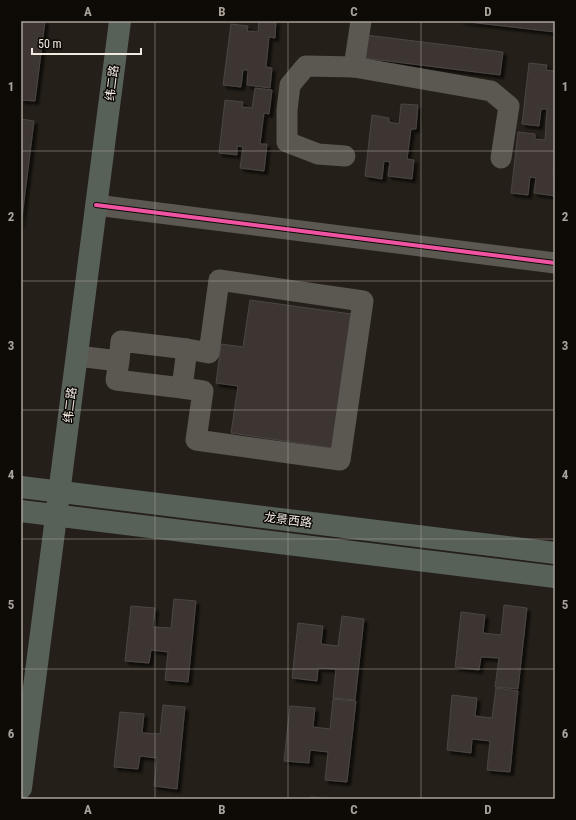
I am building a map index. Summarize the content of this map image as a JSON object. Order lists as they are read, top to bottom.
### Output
{
  "streets": {
    "main road": ["纬二路", "龙景西路"]
  },
  "crossings": [
    ["纬二路", "龙景西路"]
  ],
  "scale_bar": "50 m",
  "grid": {
    "columns": [
      "A",
      "B",
      "C",
      "D"
    ],
    "rows": [
      "1",
      "2",
      "3",
      "4",
      "5",
      "6"
    ]
  }
}
